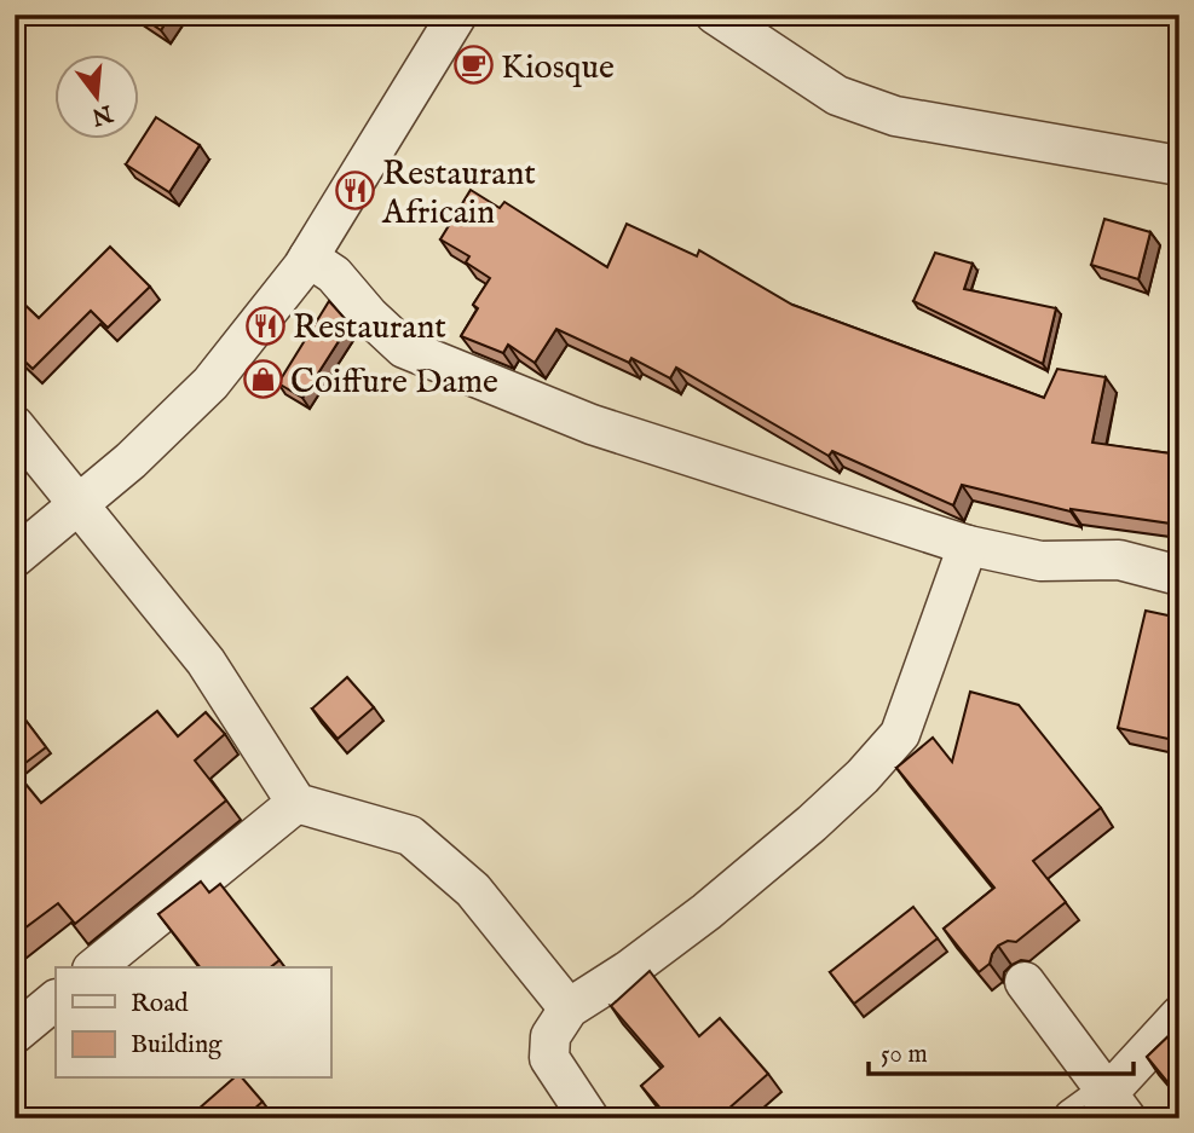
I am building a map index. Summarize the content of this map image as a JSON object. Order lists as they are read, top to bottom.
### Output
{
  "places": {
    "cafe": ["Kiosque"],
    "restaurant": ["Restaurant Africain", "Restaurant"],
    "shop": ["Coiffure Dame"]
  },
  "legend": ["Road", "Building"],
  "scale_bar": "50 m",
  "north": "bottom"
}
